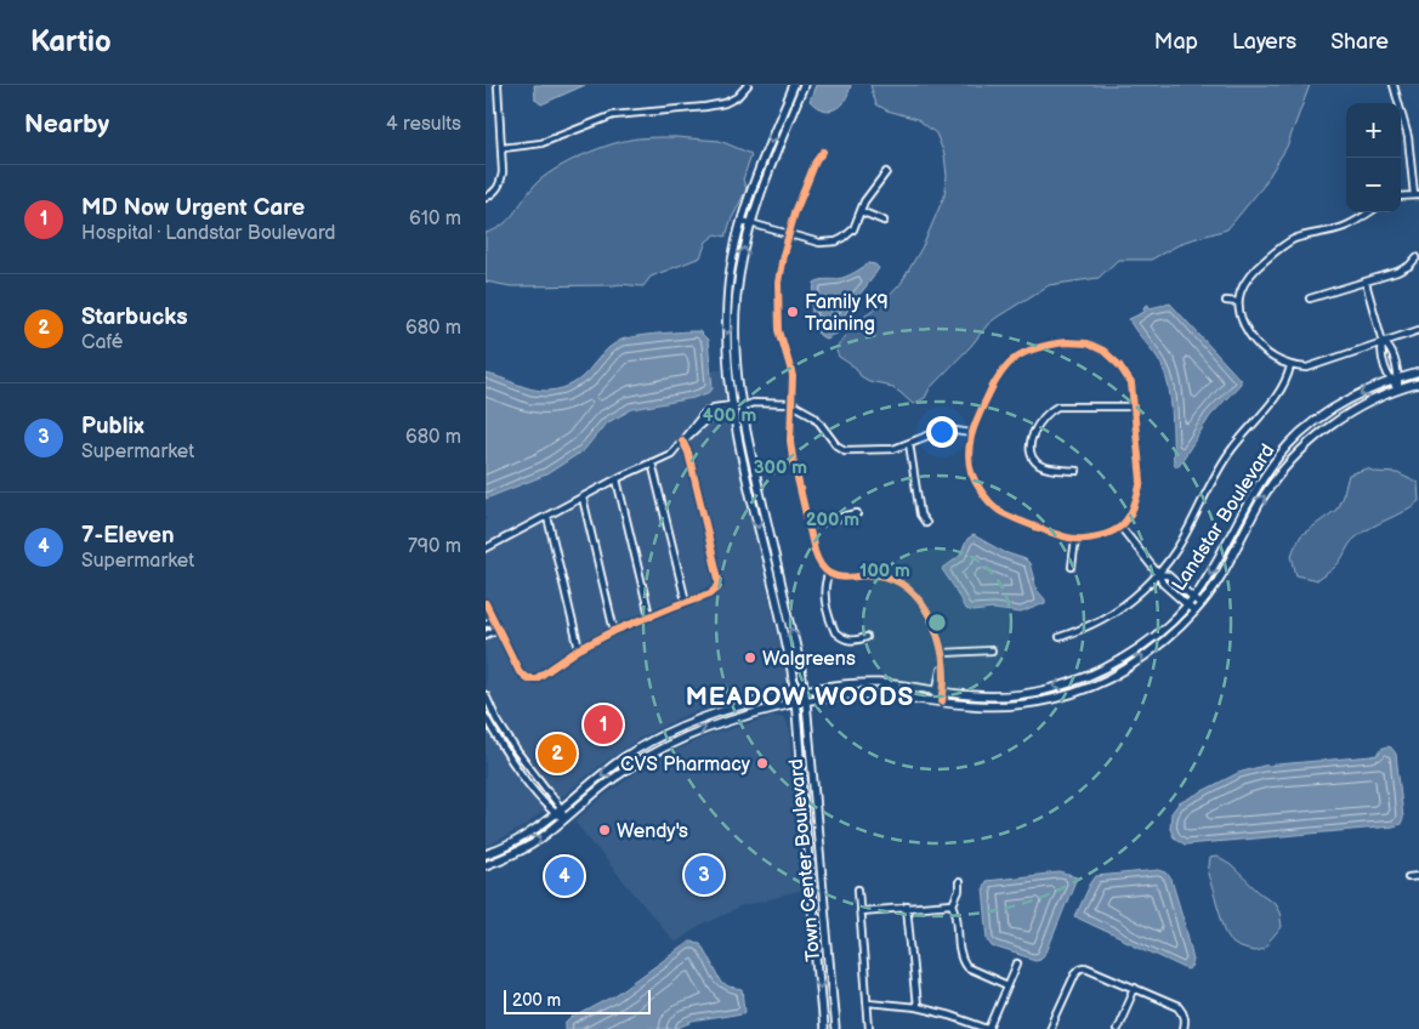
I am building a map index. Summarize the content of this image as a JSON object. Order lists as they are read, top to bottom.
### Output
{
  "streets": {
    "main road": ["Landstar Boulevard", "Town Center Boulevard"]
  },
  "crossings": [
    ["Landstar Boulevard", "Town Center Boulevard"]
  ],
  "districts": ["MEADOW WOODS"],
  "places": [
    "Family K9 Training",
    "Walgreens",
    "CVS Pharmacy",
    "Wendy's"
  ],
  "scale_bar": "200 m",
  "page": {
    "header": "Kartio",
    "nav": ["Map", "Layers", "Share"],
    "heading": ["Nearby", "4 results"],
    "map_buttons": ["+", "−"],
    "list": [
      {
        "mark": "1",
        "name": "MD Now Urgent Care",
        "note": "Hospital · Landstar Boulevard",
        "value": "610 m"
      },
      {
        "mark": "2",
        "name": "Starbucks",
        "note": "Café",
        "value": "680 m"
      },
      {
        "mark": "3",
        "name": "Publix",
        "note": "Supermarket",
        "value": "680 m"
      },
      {
        "mark": "4",
        "name": "7-Eleven",
        "note": "Supermarket",
        "value": "790 m"
      }
    ],
    "pins": [
      "1",
      "2",
      "3",
      "4"
    ],
    "scale": "200 m"
  },
  "rings": [
    "400 m",
    "300 m",
    "200 m",
    "100 m"
  ]
}
